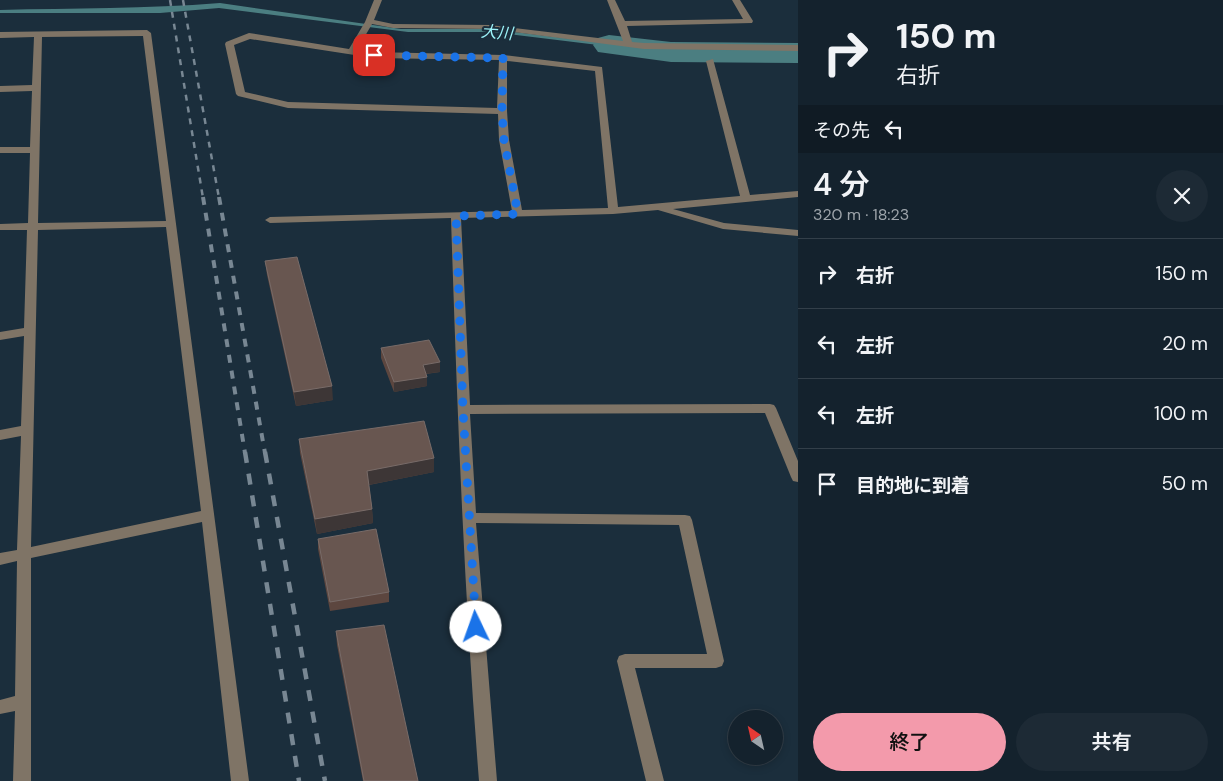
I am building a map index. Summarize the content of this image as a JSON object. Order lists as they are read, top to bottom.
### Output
{
  "water": ["大川"],
  "north": "top left",
  "page": {
    "turn": ["150 m", "右折"],
    "then": "その先",
    "heading": ["4 分", "320 m · 18:23"],
    "list": [
      {
        "name": "右折",
        "value": "150 m"
      },
      {
        "name": "左折",
        "value": "20 m"
      },
      {
        "name": "左折",
        "value": "100 m"
      },
      {
        "name": "目的地に到着",
        "value": "50 m"
      }
    ],
    "buttons": ["終了", "共有"]
  }
}
